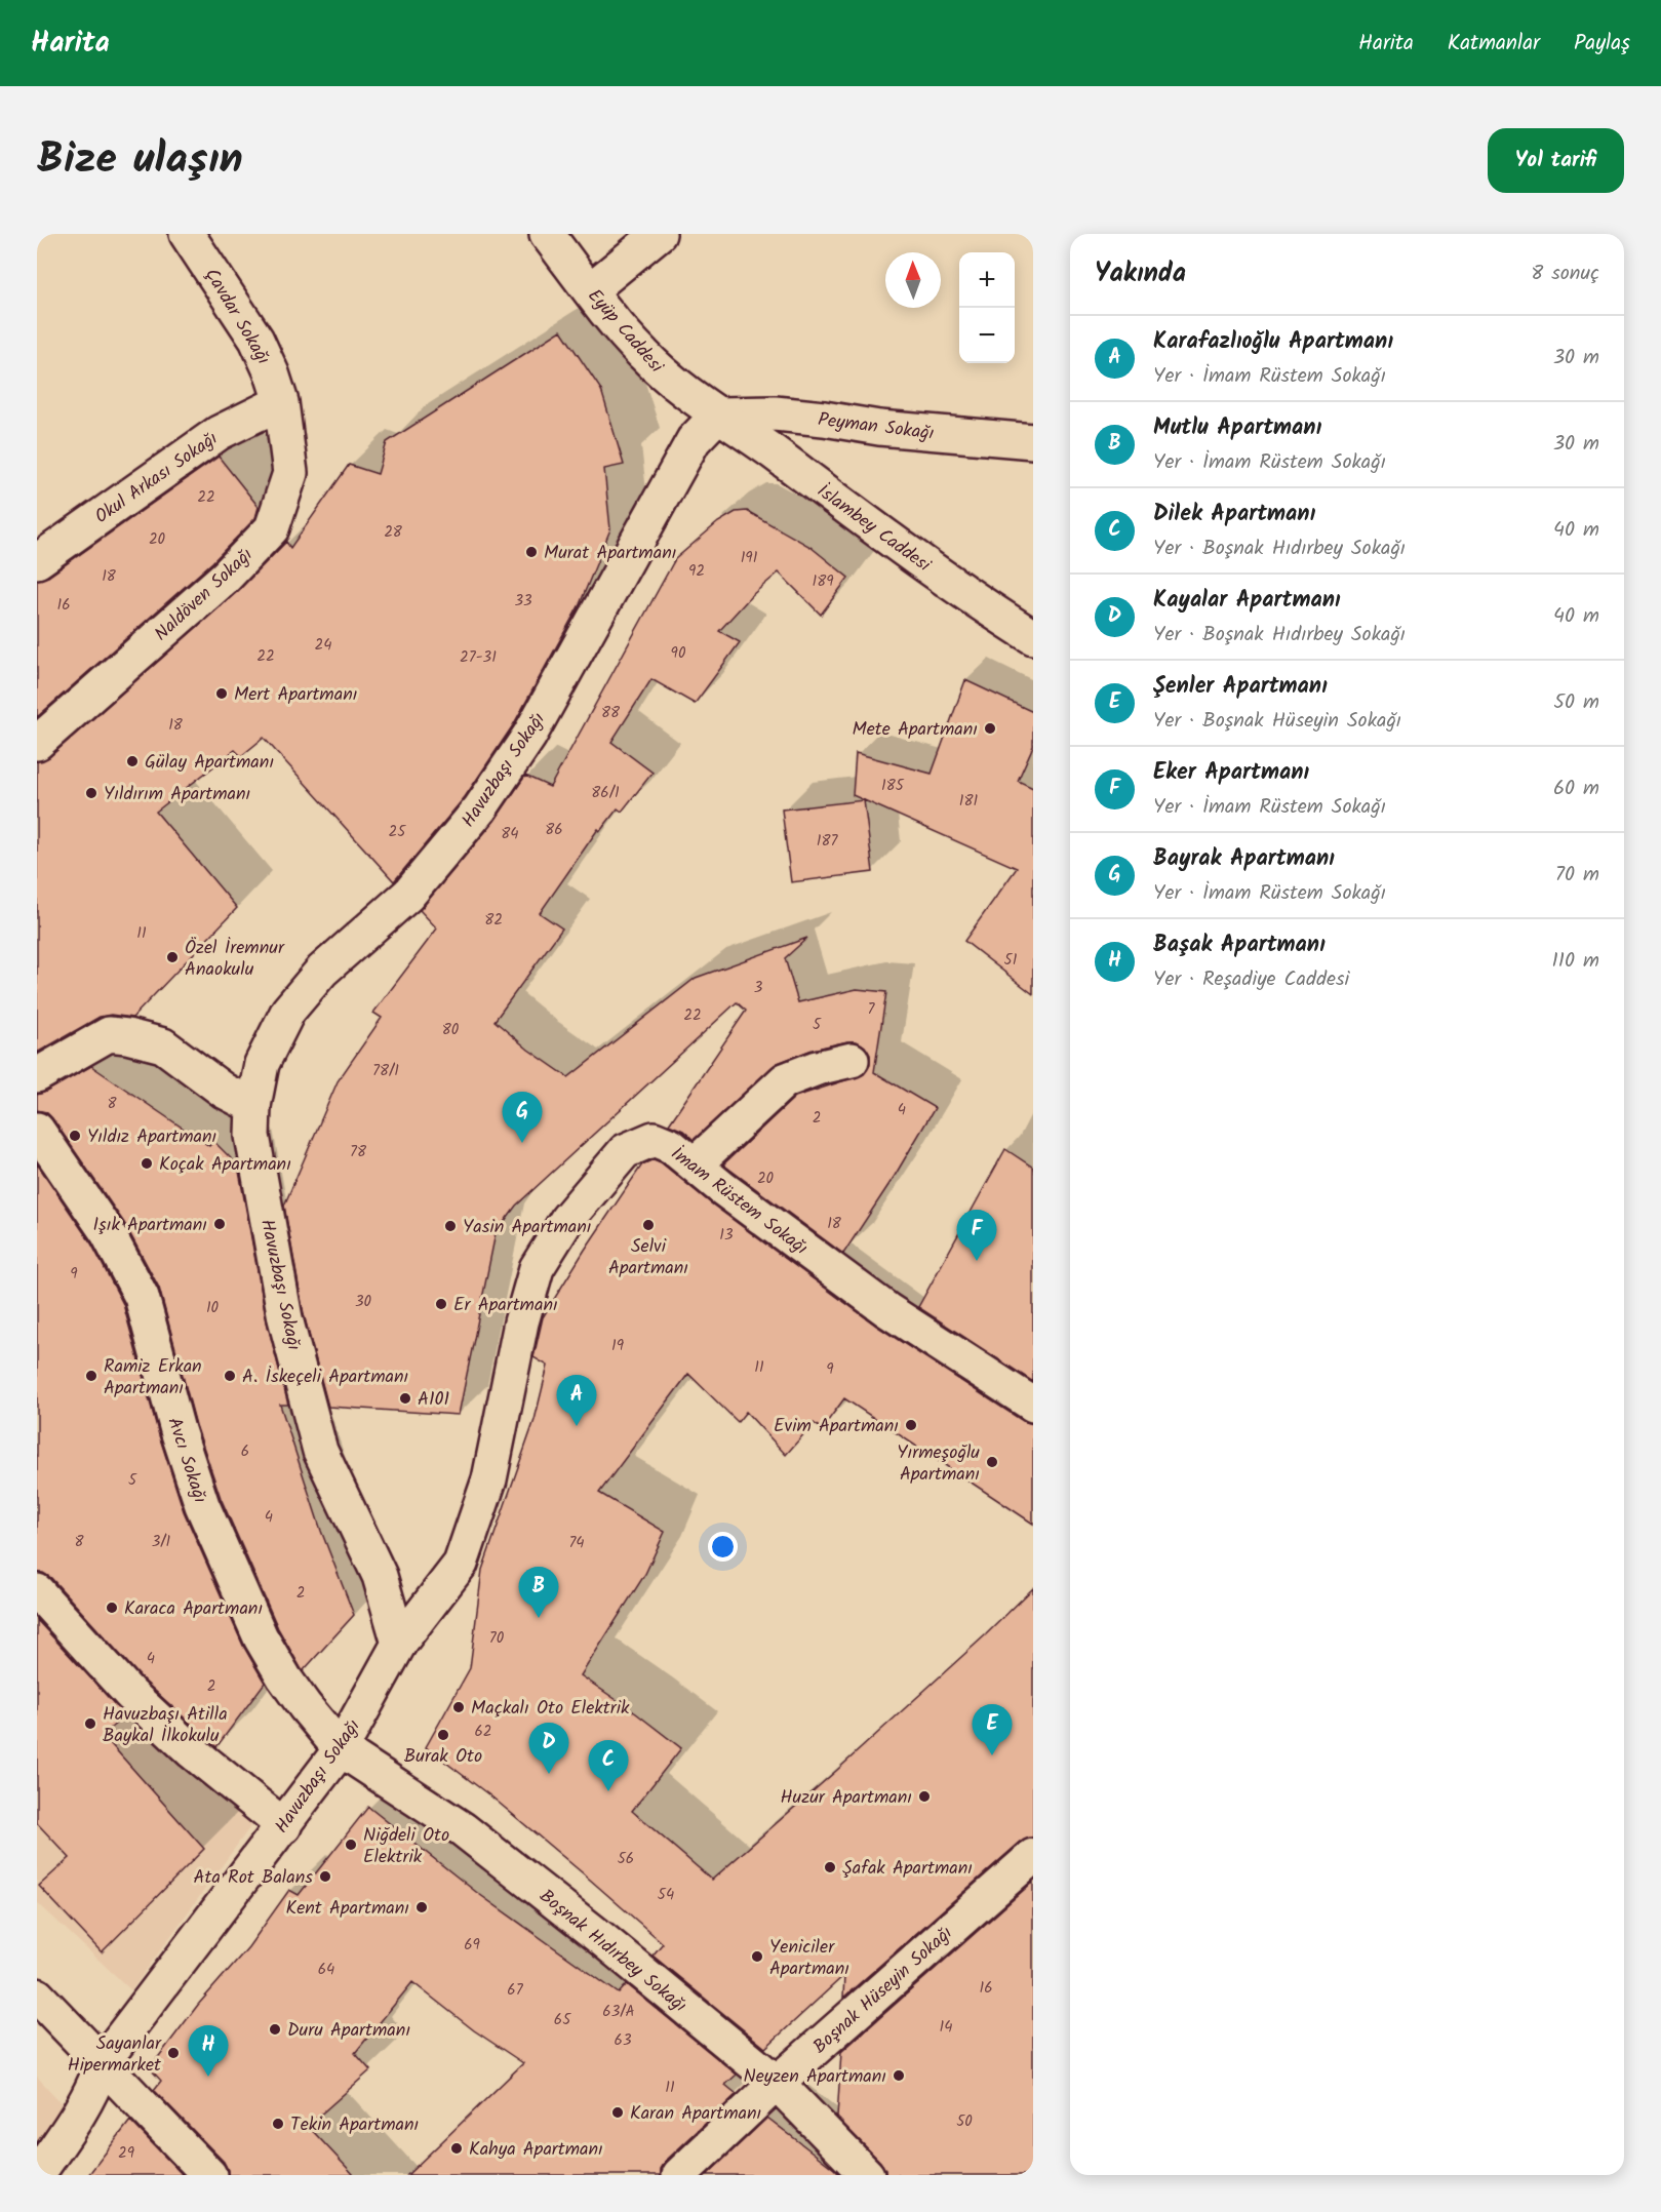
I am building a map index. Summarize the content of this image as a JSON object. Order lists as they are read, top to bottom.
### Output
{
  "streets": {
    "street": [
      "Çavdar Sokağı",
      "Eyüp Caddesi",
      "Peyman Sokağı",
      "Okul Arkası Sokağı",
      "İslambey Caddesi",
      "Naldöven Sokağı",
      "Havuzbaşı Sokağı",
      "İmam Rüstem Sokağı",
      "Avcı Sokağı",
      "Boşnak Hıdırbey Sokağı",
      "Boşnak Hüseyin Sokağı"
    ]
  },
  "crossings": [
    ["Çavdar Sokağı", "Okul Arkası Sokağı"],
    ["Çavdar Sokağı", "Naldöven Sokağı"],
    ["Eyüp Caddesi", "Peyman Sokağı"],
    ["Eyüp Caddesi", "İslambey Caddesi"],
    ["Eyüp Caddesi", "Havuzbaşı Sokağı"],
    ["Peyman Sokağı", "İslambey Caddesi"],
    ["Peyman Sokağı", "Havuzbaşı Sokağı"],
    ["Okul Arkası Sokağı", "Naldöven Sokağı"],
    ["İslambey Caddesi", "Havuzbaşı Sokağı"],
    ["Havuzbaşı Sokağı", "İmam Rüstem Sokağı"],
    ["Havuzbaşı Sokağı", "Avcı Sokağı"],
    ["Havuzbaşı Sokağı", "Boşnak Hıdırbey Sokağı"],
    ["Avcı Sokağı", "Boşnak Hıdırbey Sokağı"],
    ["Boşnak Hıdırbey Sokağı", "Boşnak Hüseyin Sokağı"]
  ],
  "places": [
    "Murat Apartmanı",
    "Mert Apartmanı",
    "Mete Apartmanı",
    "Gülay Apartmanı",
    "Yıldırım Apartmanı",
    "Özel İremnur Anaokulu",
    "Yıldız Apartmanı",
    "Koçak Apartmanı",
    "Işık Apartmanı",
    "Selvi Apartmanı",
    "Yasin Apartmanı",
    "Er Apartmanı",
    "Ramiz Erkan Apartmanı",
    "A. İskeçeli Apartmanı",
    "A101",
    "Evim Apartmanı",
    "Yırmeşoğlu Apartmanı",
    "Karaca Apartmanı",
    "Maçkalı Oto Elektrik",
    "Havuzbaşı Atilla Baykal İlkokulu",
    "Burak Oto",
    "Huzur Apartmanı",
    "Niğdeli Oto Elektrik",
    "Şafak Apartmanı",
    "Ata Rot Balans",
    "Kent Apartmanı",
    "Yeniciler Apartmanı",
    "Duru Apartmanı",
    "Sayanlar Hipermarket",
    "Neyzen Apartmanı",
    "Karan Apartmanı",
    "Tekin Apartmanı",
    "Kahya Apartmanı"
  ],
  "house_numbers": [
    "22",
    "28",
    "20",
    "191",
    "92",
    "18",
    "189",
    "33",
    "16",
    "24",
    "90",
    "22",
    "27-31",
    "88",
    "18",
    "185",
    "86/1",
    "181",
    "86",
    "25",
    "84",
    "187",
    "82",
    "11",
    "51",
    "3",
    "7",
    "22",
    "5",
    "80",
    "78/1",
    "8",
    "4",
    "2",
    "78",
    "20",
    "18",
    "13",
    "9",
    "30",
    "10",
    "19",
    "11",
    "9",
    "6",
    "5",
    "4",
    "8",
    "3/1",
    "74",
    "2",
    "70",
    "4",
    "2",
    "62",
    "56",
    "54",
    "69",
    "64",
    "16",
    "67",
    "63/A",
    "65",
    "14",
    "63",
    "11",
    "50",
    "29"
  ],
  "north": "top",
  "page": {
    "header": "Harita",
    "nav": ["Harita", "Katmanlar", "Paylaş"],
    "title": "Bize ulaşın",
    "buttons": "Yol tarifi",
    "heading": ["Yakında", "8 sonuç"],
    "map_buttons": ["+", "−"],
    "list": [
      {
        "mark": "A",
        "name": "Karafazlıoğlu Apartmanı",
        "note": "Yer · İmam Rüstem Sokağı",
        "value": "30 m"
      },
      {
        "mark": "B",
        "name": "Mutlu Apartmanı",
        "note": "Yer · İmam Rüstem Sokağı",
        "value": "30 m"
      },
      {
        "mark": "C",
        "name": "Dilek Apartmanı",
        "note": "Yer · Boşnak Hıdırbey Sokağı",
        "value": "40 m"
      },
      {
        "mark": "D",
        "name": "Kayalar Apartmanı",
        "note": "Yer · Boşnak Hıdırbey Sokağı",
        "value": "40 m"
      },
      {
        "mark": "E",
        "name": "Şenler Apartmanı",
        "note": "Yer · Boşnak Hüseyin Sokağı",
        "value": "50 m"
      },
      {
        "mark": "F",
        "name": "Eker Apartmanı",
        "note": "Yer · İmam Rüstem Sokağı",
        "value": "60 m"
      },
      {
        "mark": "G",
        "name": "Bayrak Apartmanı",
        "note": "Yer · İmam Rüstem Sokağı",
        "value": "70 m"
      },
      {
        "mark": "H",
        "name": "Başak Apartmanı",
        "note": "Yer · Reşadiye Caddesi",
        "value": "110 m"
      }
    ],
    "pins": [
      "G",
      "F",
      "A",
      "B",
      "E",
      "D",
      "C",
      "H"
    ]
  }
}
